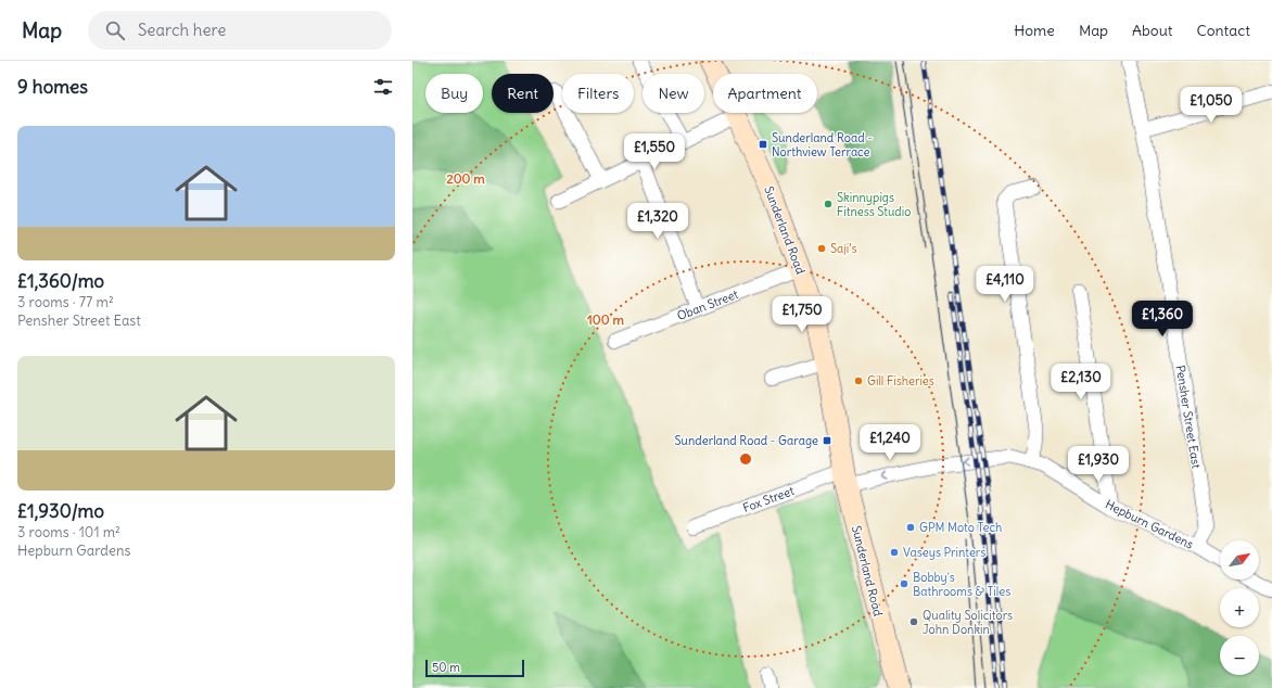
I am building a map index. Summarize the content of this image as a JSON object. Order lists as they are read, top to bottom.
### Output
{
  "streets": {
    "main road": ["Sunderland Road"],
    "street": [
      "Oban Street",
      "Pensher Street East",
      "Fox Street",
      "Hepburn Gardens"
    ]
  },
  "crossings": [
    ["Sunderland Road", "Oban Street"],
    ["Sunderland Road", "Fox Street"],
    ["Sunderland Road", "Hepburn Gardens"],
    ["Pensher Street East", "Hepburn Gardens"],
    ["Fox Street", "Hepburn Gardens"]
  ],
  "one_way": ["Hepburn Gardens"],
  "places": {
    "transit": ["Sunderland Road - Northview Terrace", "Sunderland Road - Garage"],
    "other": [
      "Skinnypigs Fitness Studio",
      "Saji’s",
      "Gill Fisheries",
      "GPM Moto Tech",
      "Vaseys Printers",
      "Bobby's Bathrooms & Tiles",
      "Quality Solicitors John Donkin"
    ]
  },
  "scale_bar": "50 m",
  "north": "top right",
  "page": {
    "header": "Map",
    "search": "Search here",
    "nav": [
      "Home",
      "Map",
      "About",
      "Contact"
    ],
    "heading": "9 homes",
    "chip": [
      "Buy",
      "Rent",
      "Filters",
      "New",
      "Apartment"
    ],
    "price": [
      "£1,050",
      "£1,550",
      "£1,320",
      "£4,110",
      "£1,750",
      "£1,360",
      "£2,130",
      "£1,240",
      "£1,930"
    ],
    "list": [
      {
        "name": "£1,360/mo",
        "note": "3 rooms · 77 m² · Pensher Street East"
      },
      {
        "name": "£1,930/mo",
        "note": "3 rooms · 101 m² · Hepburn Gardens"
      }
    ],
    "map_buttons": ["+", "−"],
    "scale": "50 m"
  },
  "rings": ["200 m", "100 m"]
}
